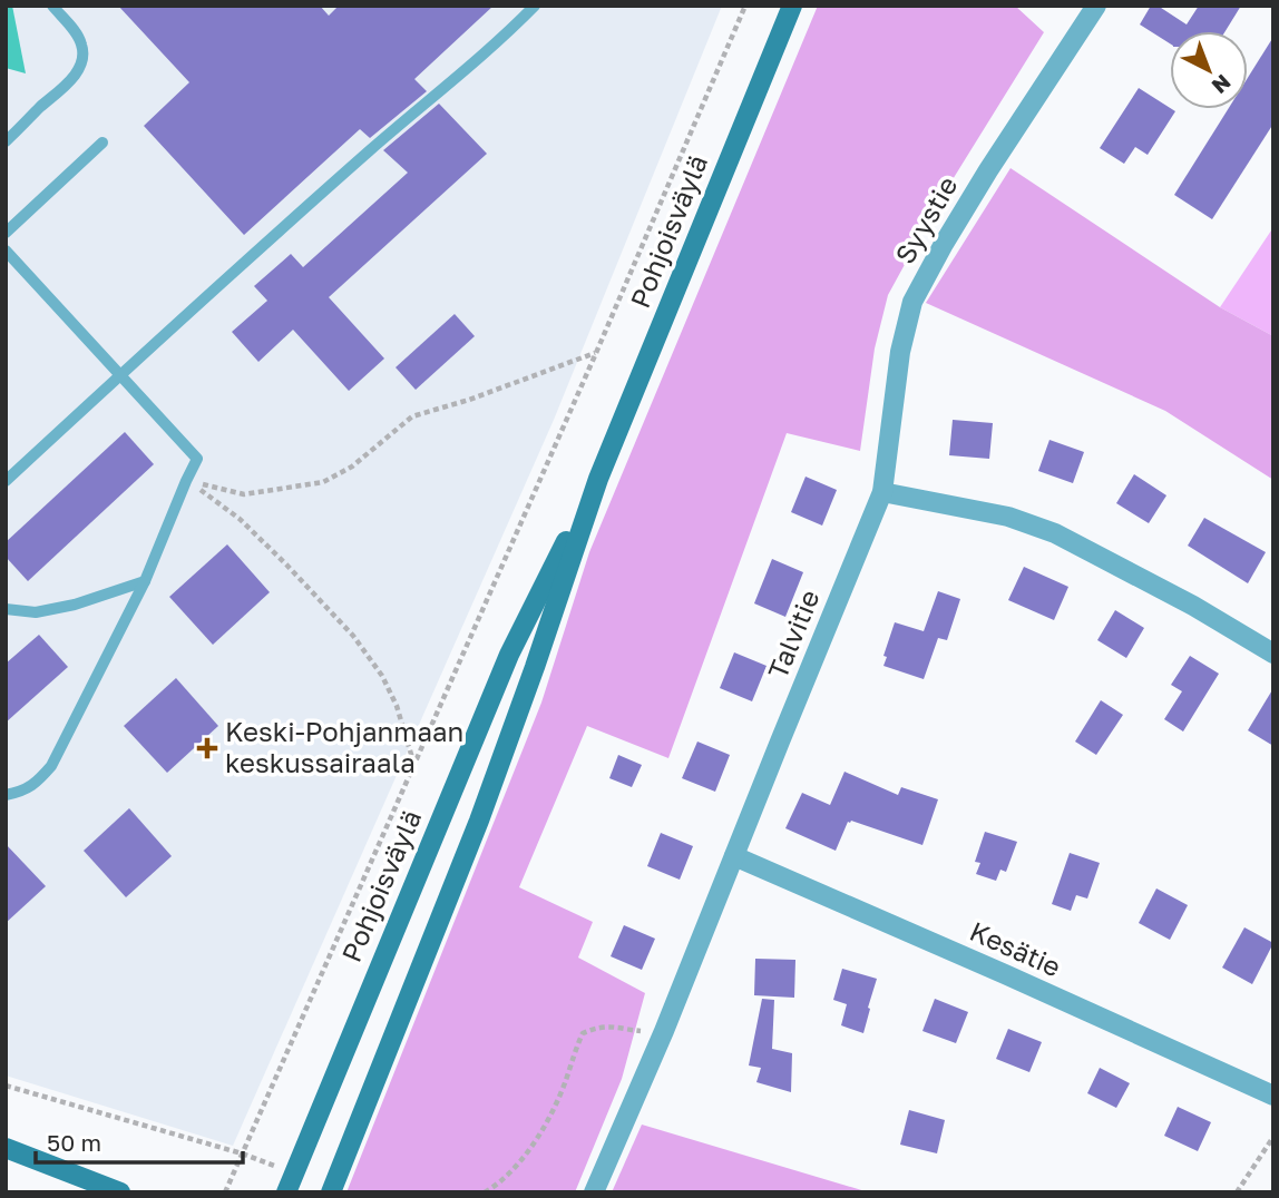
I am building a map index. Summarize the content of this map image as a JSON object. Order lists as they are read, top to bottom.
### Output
{
  "streets": {
    "main road": ["Pohjoisväylä"],
    "street": ["Syystie", "Talvitie", "Kesätie"]
  },
  "crossings": [
    ["Syystie", "Talvitie"],
    ["Talvitie", "Kesätie"]
  ],
  "places": {
    "health": ["Keski-Pohjanmaan keskussairaala"]
  },
  "scale_bar": "50 m",
  "north": "bottom right"
}
